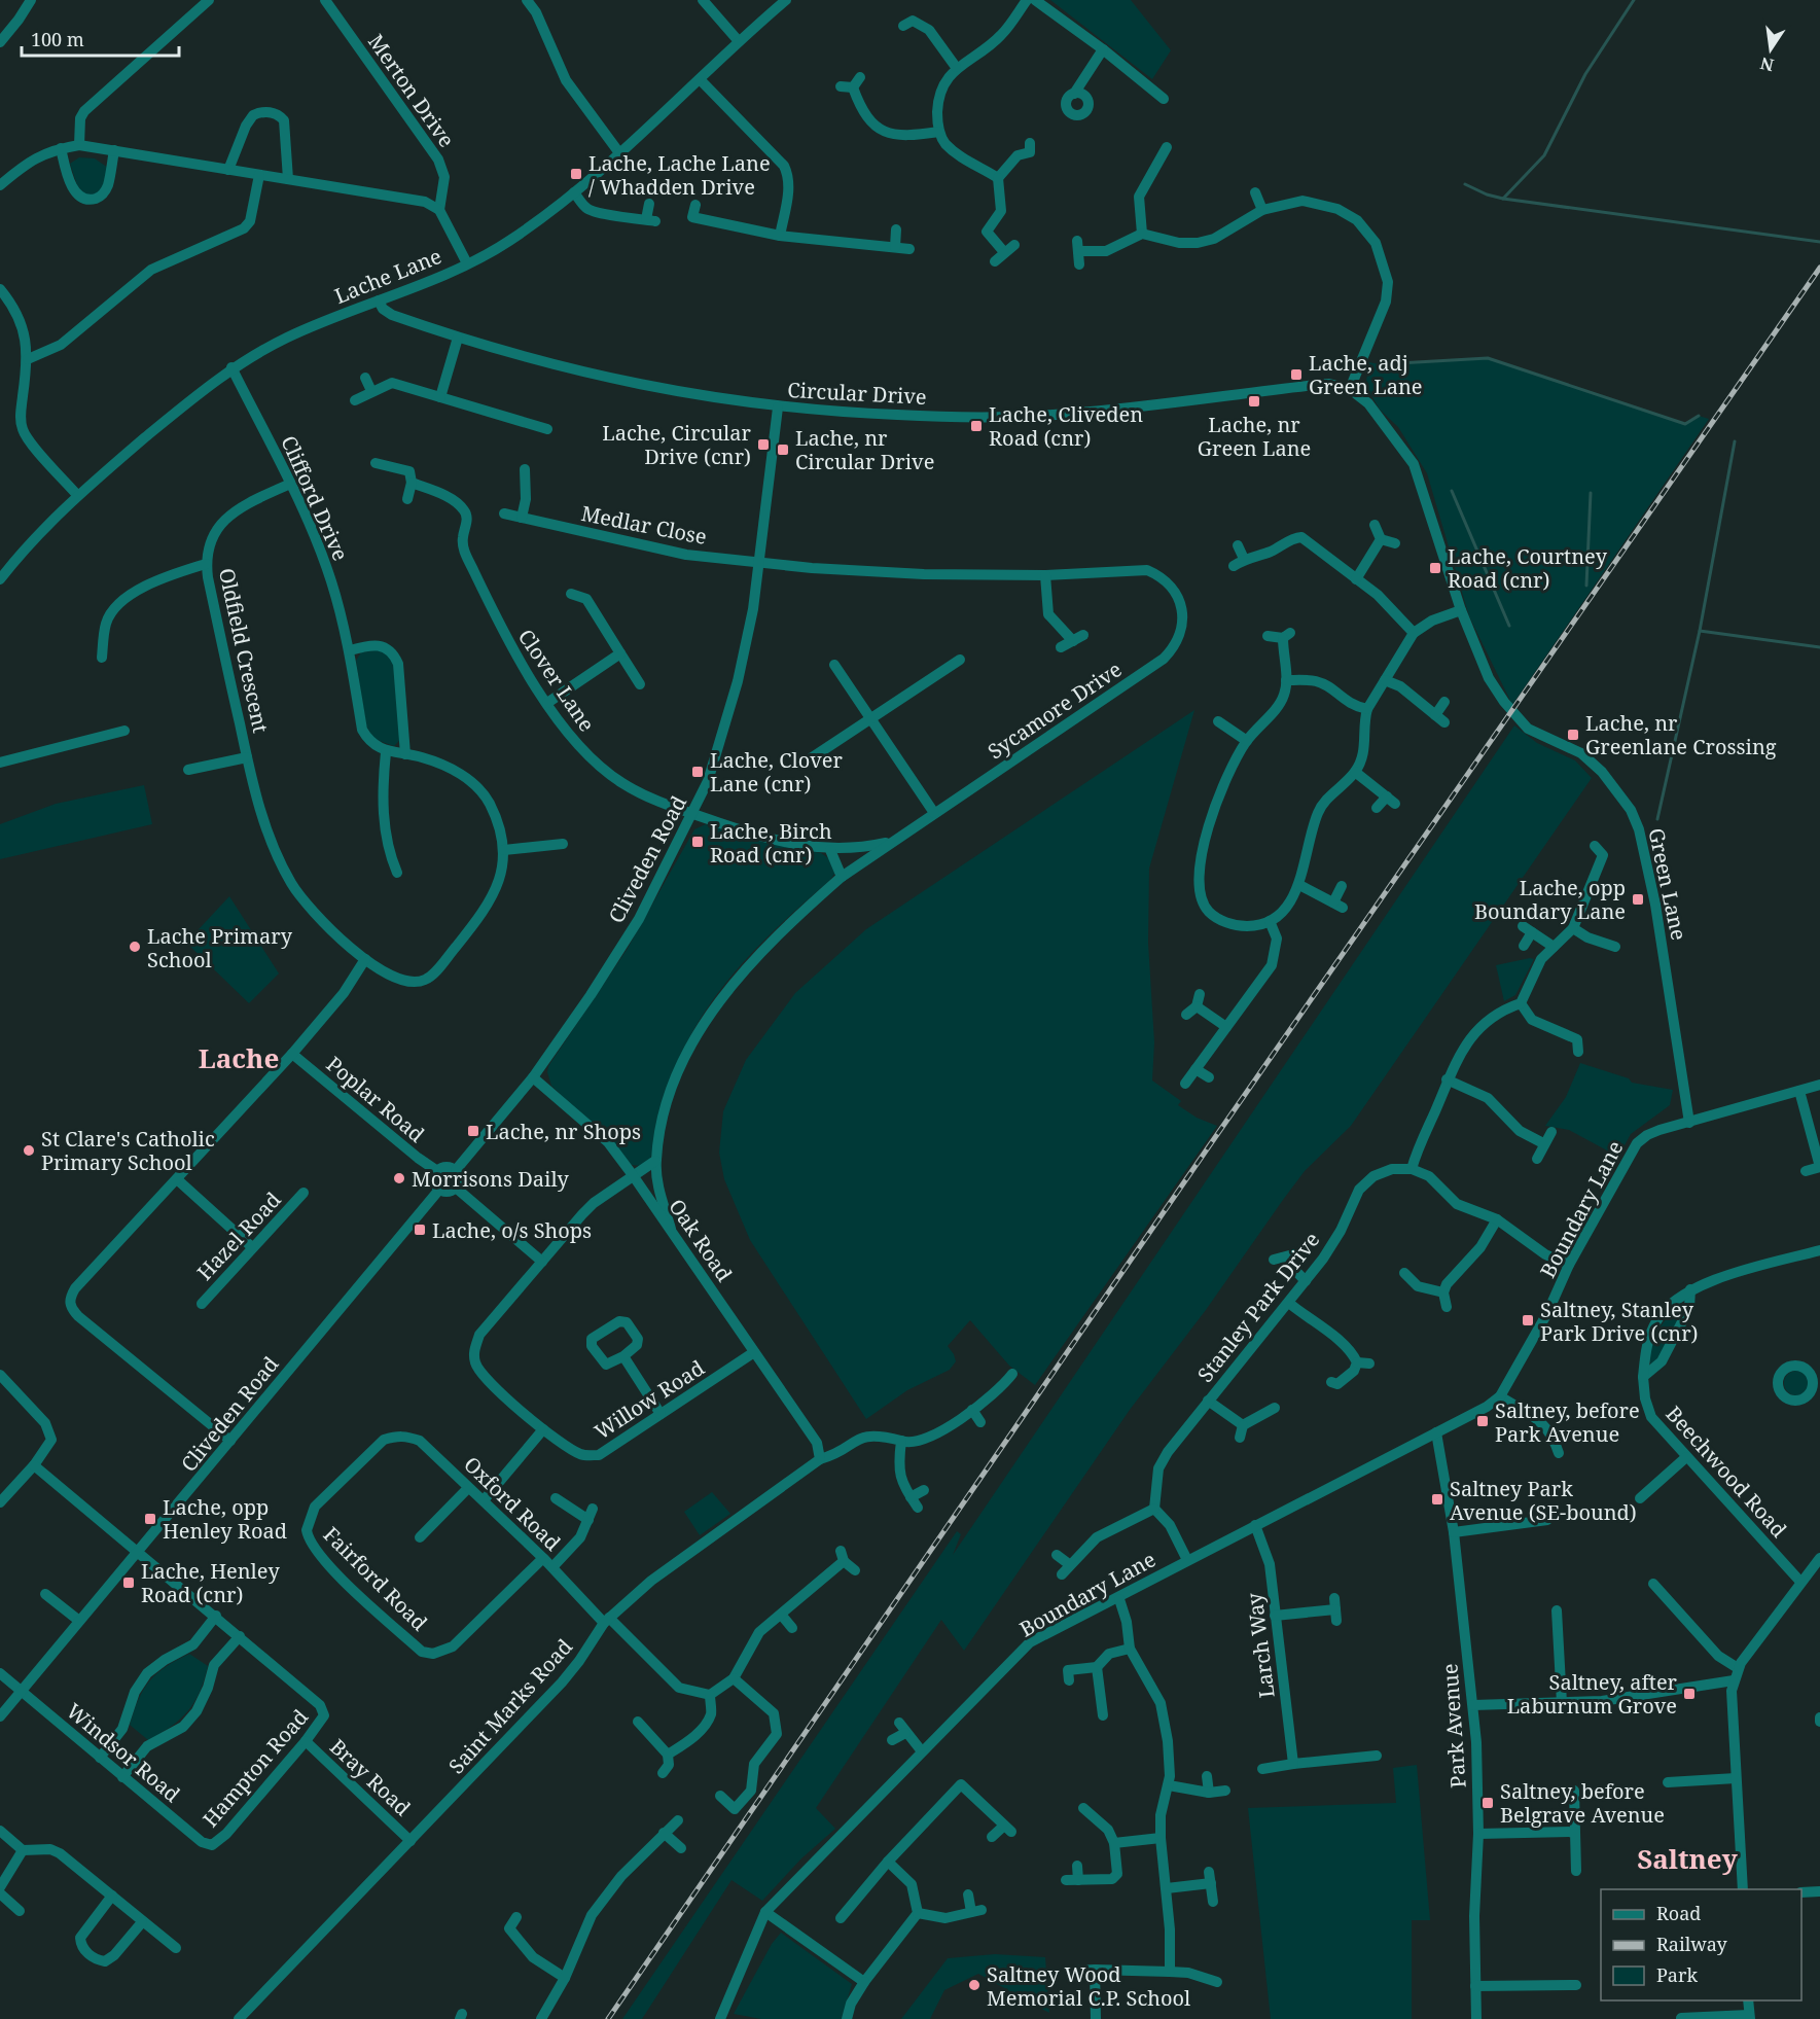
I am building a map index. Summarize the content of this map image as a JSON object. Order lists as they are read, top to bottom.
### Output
{
  "streets": {
    "street": [
      "Merton Drive",
      "Lache Lane",
      "Circular Drive",
      "Clifford Drive",
      "Medlar Close",
      "Oldfield Crescent",
      "Clover Lane",
      "Sycamore Drive",
      "Cliveden Road",
      "Green Lane",
      "Poplar Road",
      "Boundary Lane",
      "Hazel Road",
      "Oak Road",
      "Stanley Park Drive",
      "Willow Road",
      "Beechwood Road",
      "Oxford Road",
      "Fairford Road",
      "Larch Way",
      "Saint Marks Road",
      "Park Avenue",
      "Windsor Road",
      "Hampton Road",
      "Bray Road"
    ]
  },
  "crossings": [
    ["Lache Lane", "Circular Drive"],
    ["Lache Lane", "Clifford Drive"],
    ["Circular Drive", "Cliveden Road"],
    ["Circular Drive", "Green Lane"],
    ["Clifford Drive", "Oldfield Crescent"],
    ["Medlar Close", "Sycamore Drive"],
    ["Medlar Close", "Cliveden Road"],
    ["Clover Lane", "Sycamore Drive"],
    ["Clover Lane", "Cliveden Road"],
    ["Sycamore Drive", "Cliveden Road"],
    ["Sycamore Drive", "Oak Road"],
    ["Cliveden Road", "Poplar Road"],
    ["Cliveden Road", "Oak Road"],
    ["Cliveden Road", "Windsor Road"],
    ["Green Lane", "Boundary Lane"],
    ["Boundary Lane", "Larch Way"],
    ["Boundary Lane", "Park Avenue"],
    ["Oak Road", "Willow Road"],
    ["Oak Road", "Saint Marks Road"],
    ["Oxford Road", "Fairford Road"],
    ["Oxford Road", "Saint Marks Road"],
    ["Saint Marks Road", "Bray Road"],
    ["Windsor Road", "Hampton Road"],
    ["Hampton Road", "Bray Road"]
  ],
  "districts": ["Lache", "Saltney"],
  "places": {
    "transit": [
      "Lache, Lache Lane / Whadden Drive",
      "Lache, adj Green Lane",
      "Lache, nr Green Lane",
      "Lache, Cliveden Road (cnr)",
      "Lache, Circular Drive (cnr)",
      "Lache, nr Circular Drive",
      "Lache, Courtney Road (cnr)",
      "Lache, nr Greenlane Crossing",
      "Lache, Clover Lane (cnr)",
      "Lache, Birch Road (cnr)",
      "Lache, opp Boundary Lane",
      "Lache, nr Shops",
      "Lache, o/s Shops",
      "Saltney, Stanley Park Drive (cnr)",
      "Saltney, before Park Avenue",
      "Saltney Park Avenue (SE-bound)",
      "Lache, opp Henley Road",
      "Lache, Henley Road (cnr)",
      "Saltney, after Laburnum Grove",
      "Saltney, before Belgrave Avenue"
    ],
    "other": [
      "Lache Primary School",
      "St Clare's Catholic Primary School",
      "Morrisons Daily",
      "Saltney Wood Memorial C.P. School"
    ]
  },
  "legend": ["Road", "Railway", "Park"],
  "scale_bar": "100 m",
  "north": "bottom"
}
